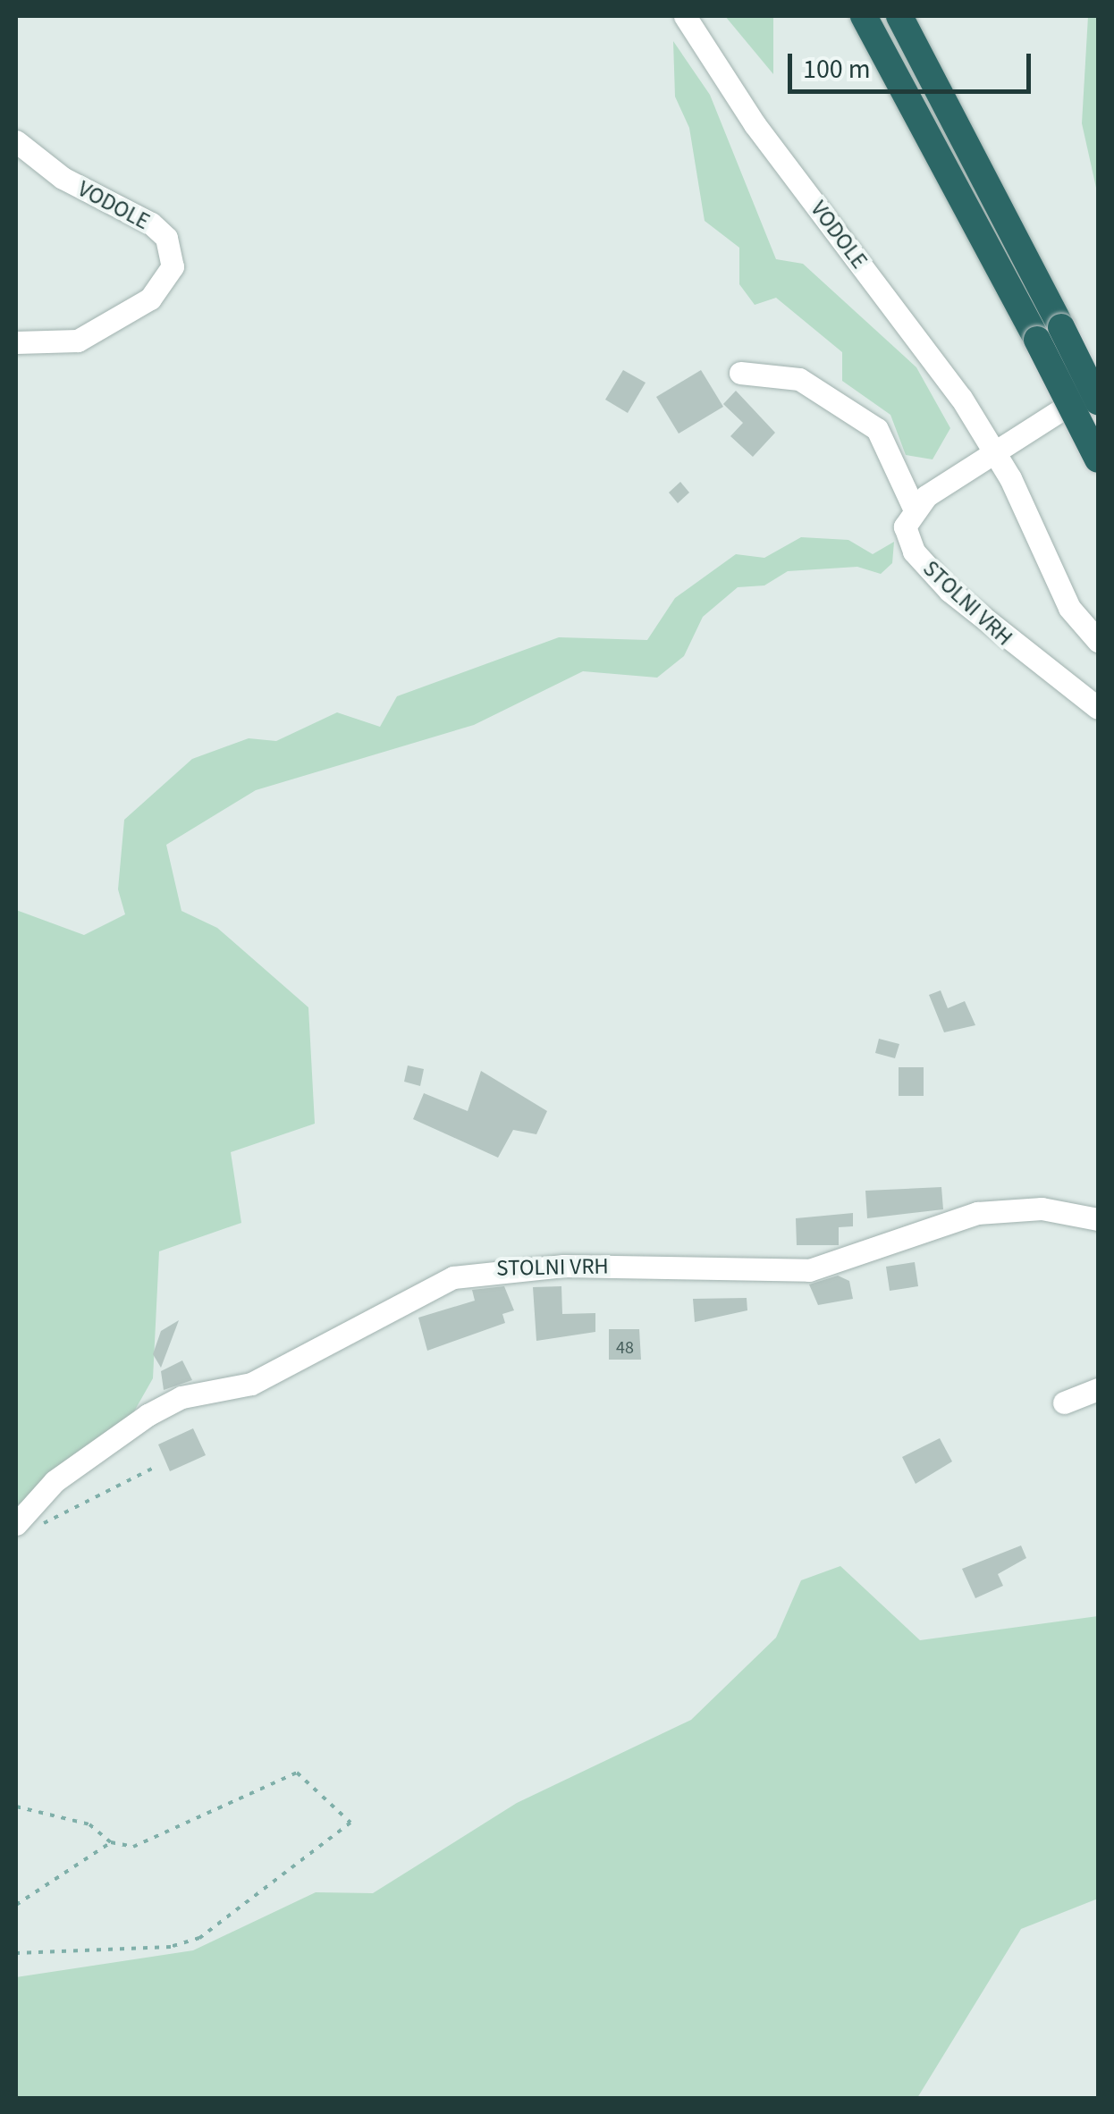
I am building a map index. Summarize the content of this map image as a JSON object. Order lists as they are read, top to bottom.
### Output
{
  "streets": {
    "street": ["VODOLE", "STOLNI VRH"]
  },
  "house_numbers": ["48"],
  "scale_bar": "100 m"
}
